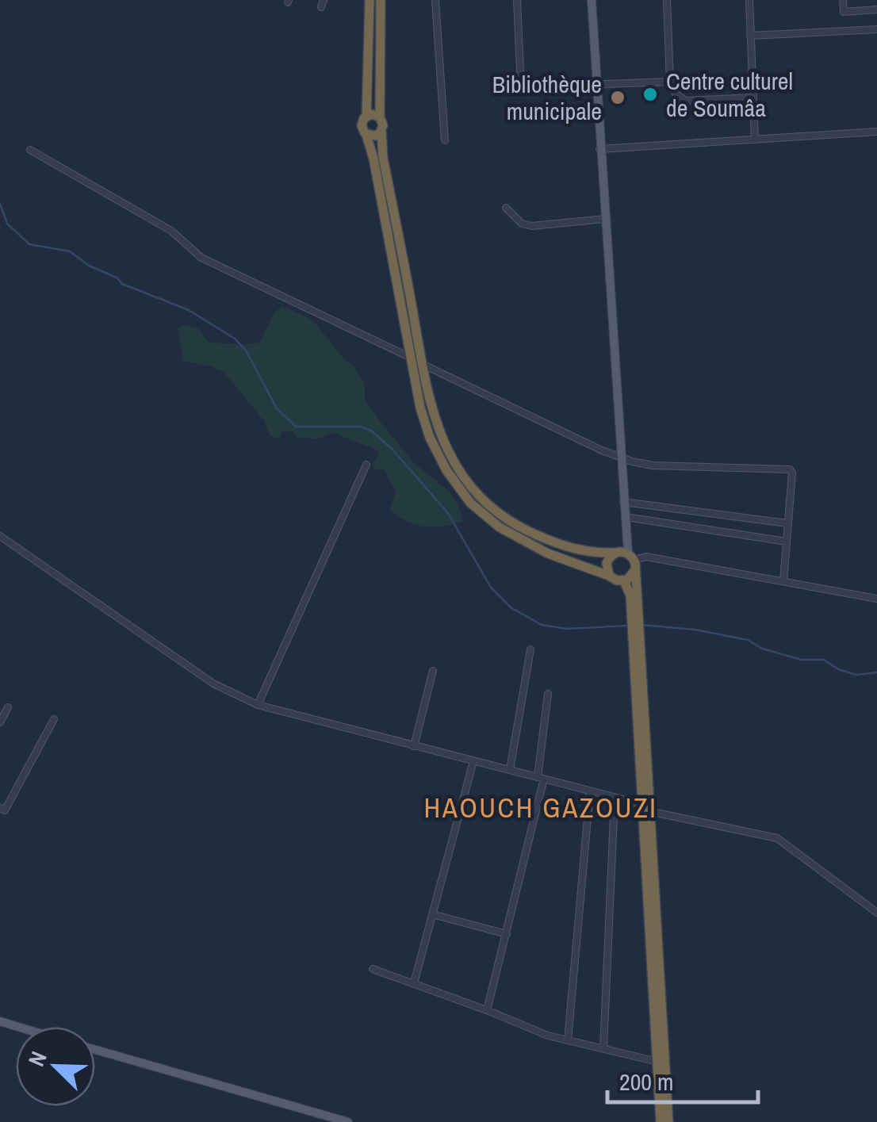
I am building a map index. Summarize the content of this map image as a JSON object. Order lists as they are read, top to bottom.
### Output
{
  "districts": ["HAOUCH GAZOUZI"],
  "places": ["Centre culturel de Soumâa", "Bibliothèque municipale"],
  "scale_bar": "200 m",
  "north": "top left"
}
